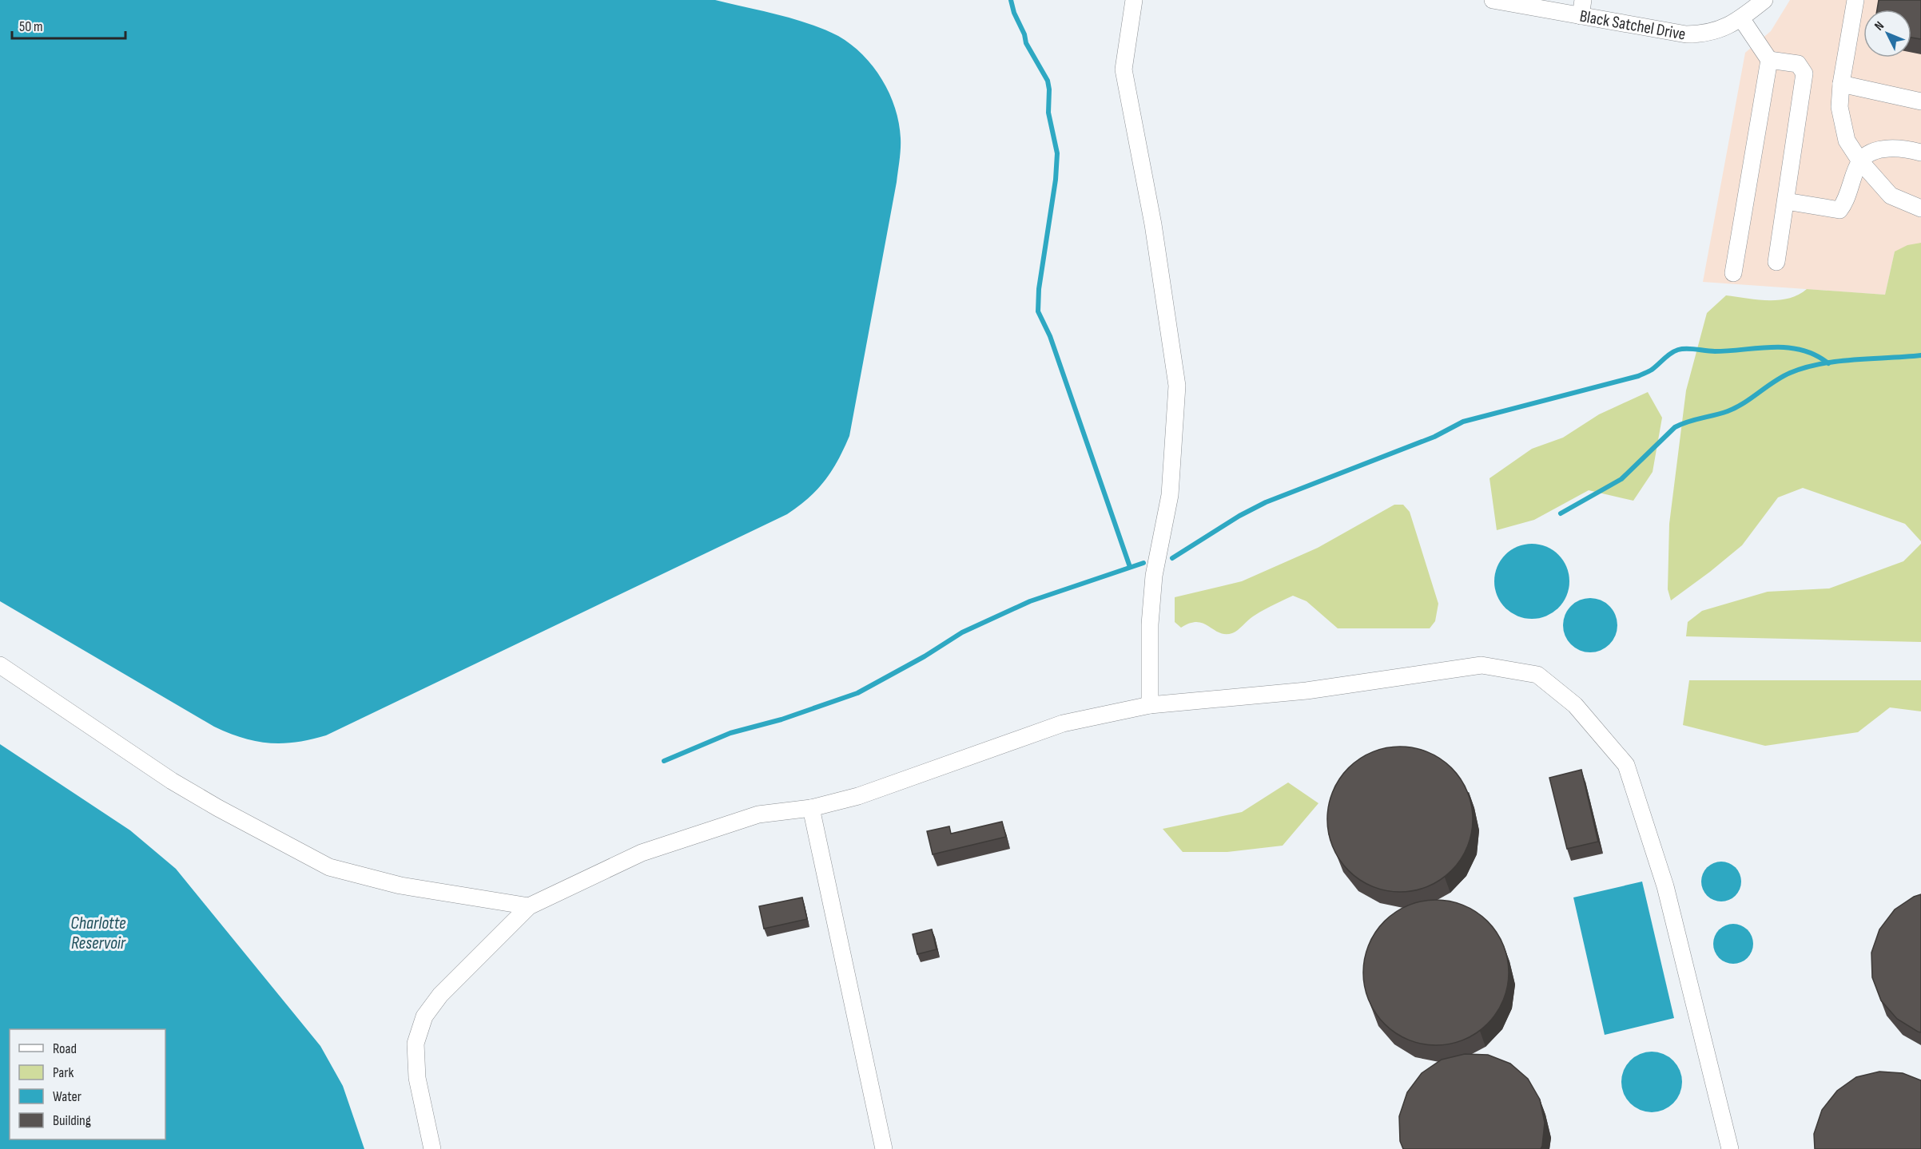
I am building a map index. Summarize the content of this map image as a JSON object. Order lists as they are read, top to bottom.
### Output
{
  "streets": {
    "street": ["Black Satchel Drive"]
  },
  "water": ["Charlotte Reservoir"],
  "legend": [
    "Road",
    "Park",
    "Water",
    "Building"
  ],
  "scale_bar": "50 m",
  "north": "top left"
}
